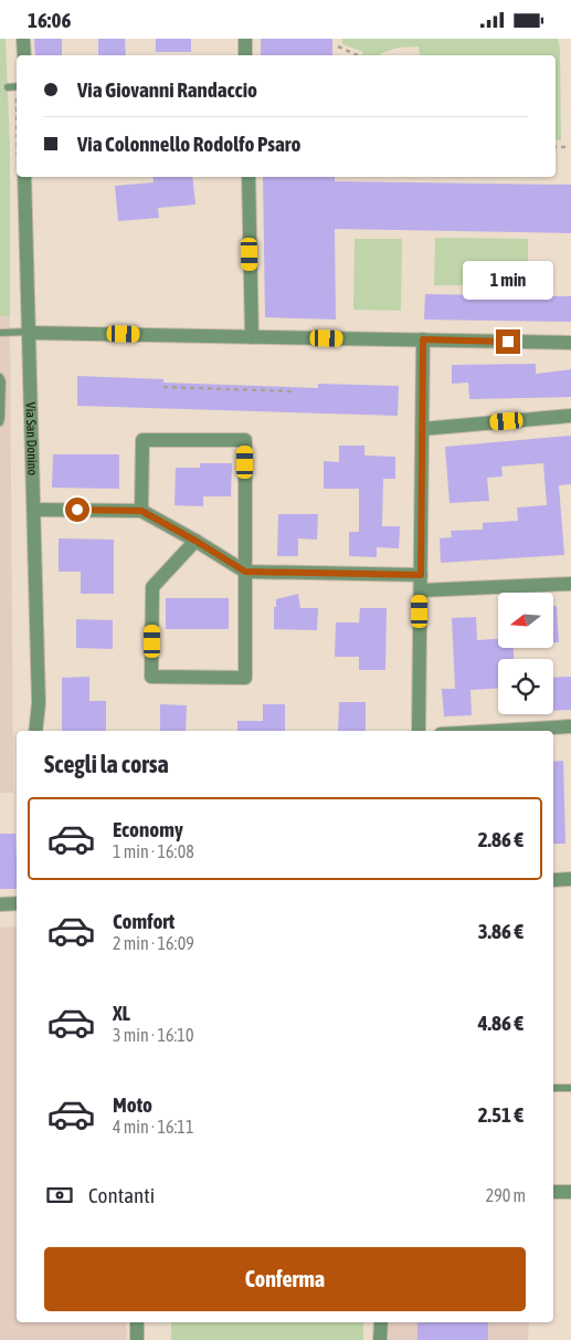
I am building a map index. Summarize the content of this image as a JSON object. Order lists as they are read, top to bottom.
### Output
{
  "streets": {
    "street": ["Via San Donino"]
  },
  "north": "left",
  "page": {
    "status": "16:06",
    "banner": ["Via Giovanni Randaccio", "Via Colonnello Rodolfo Psaro"],
    "bubble": "1 min",
    "heading": "Scegli la corsa",
    "list": [
      {
        "name": "Economy",
        "note": "1 min · 16:08",
        "value": "2.86 €"
      },
      {
        "name": "Comfort",
        "note": "2 min · 16:09",
        "value": "3.86 €"
      },
      {
        "name": "XL",
        "note": "3 min · 16:10",
        "value": "4.86 €"
      },
      {
        "name": "Moto",
        "note": "4 min · 16:11",
        "value": "2.51 €"
      }
    ],
    "pay": ["Contanti", "290 m"],
    "buttons": "Conferma"
  }
}
